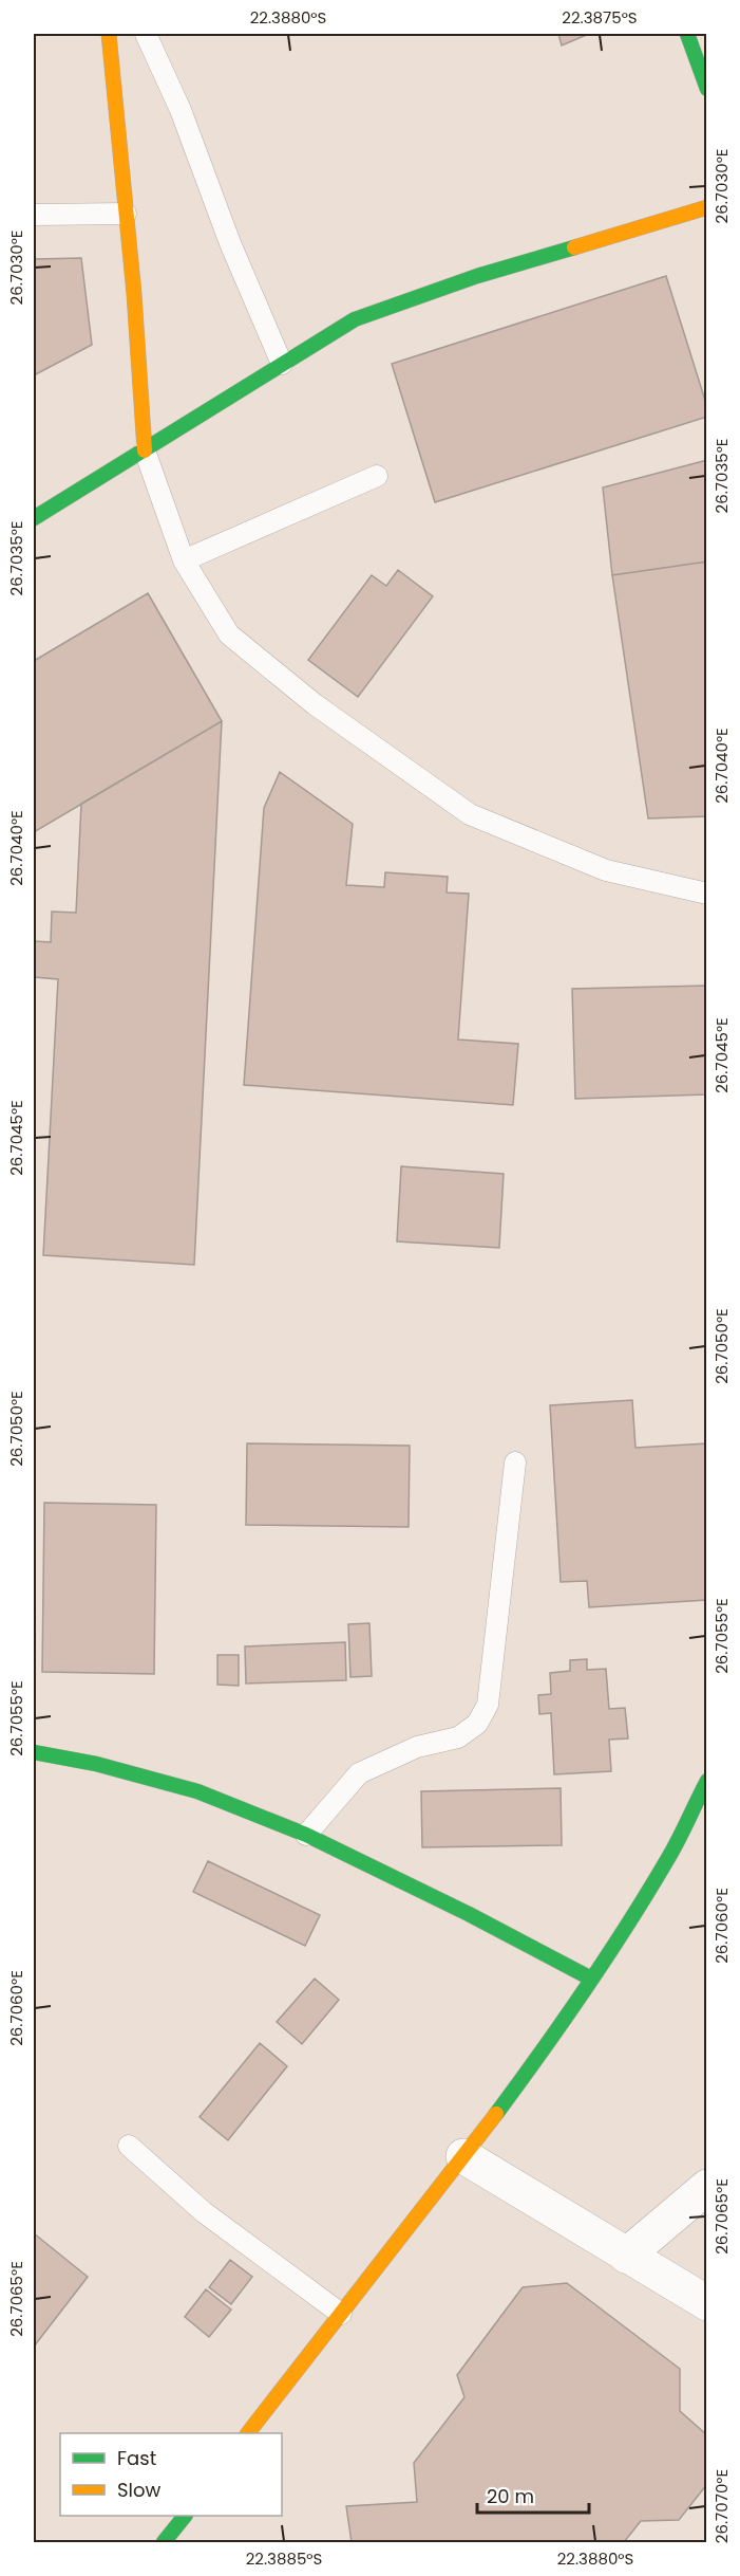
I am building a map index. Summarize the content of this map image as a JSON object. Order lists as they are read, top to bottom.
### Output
{
  "legend": ["Fast", "Slow"],
  "scale_bar": "20 m",
  "coordinates": [
    "22.3880°S",
    "22.3875°S",
    "26.7030°E",
    "26.7035°E",
    "26.7040°E",
    "26.7045°E",
    "26.7050°E",
    "26.7055°E",
    "26.7060°E",
    "26.7065°E",
    "26.7070°E",
    "22.3885°S"
  ]
}
